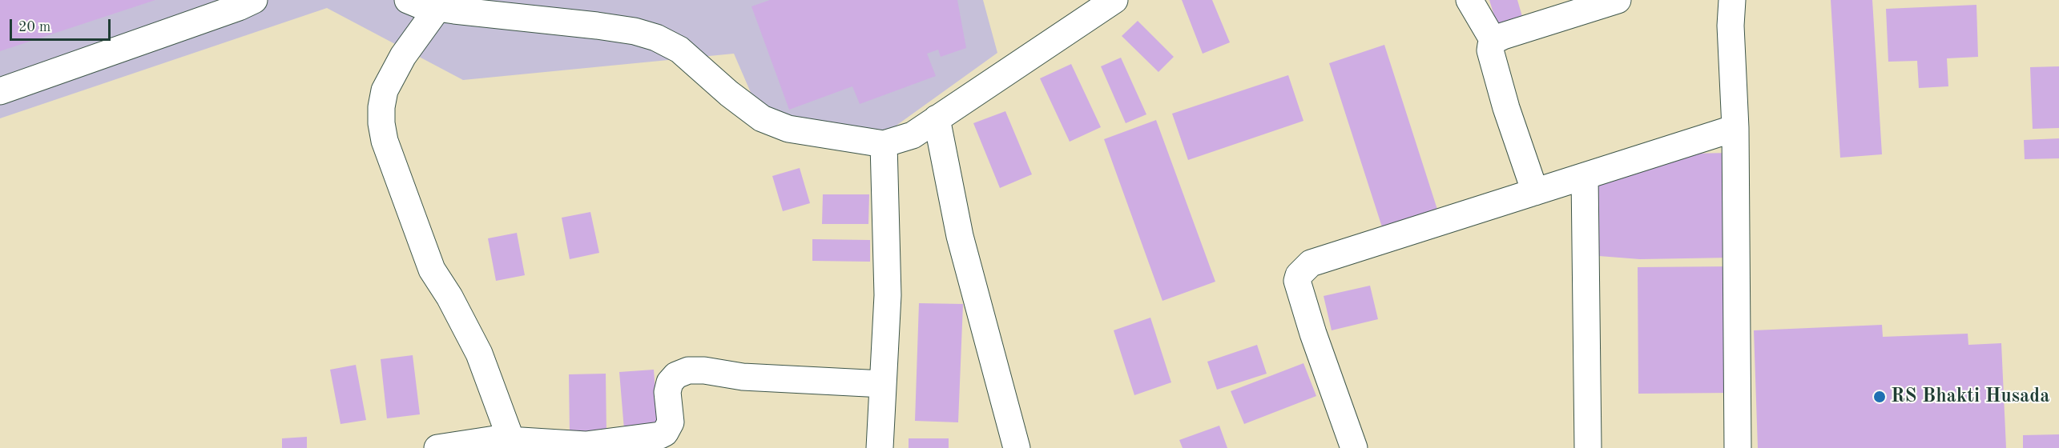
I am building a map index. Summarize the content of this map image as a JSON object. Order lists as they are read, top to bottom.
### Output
{
  "places": ["RS Bhakti Husada"],
  "scale_bar": "20 m"
}
